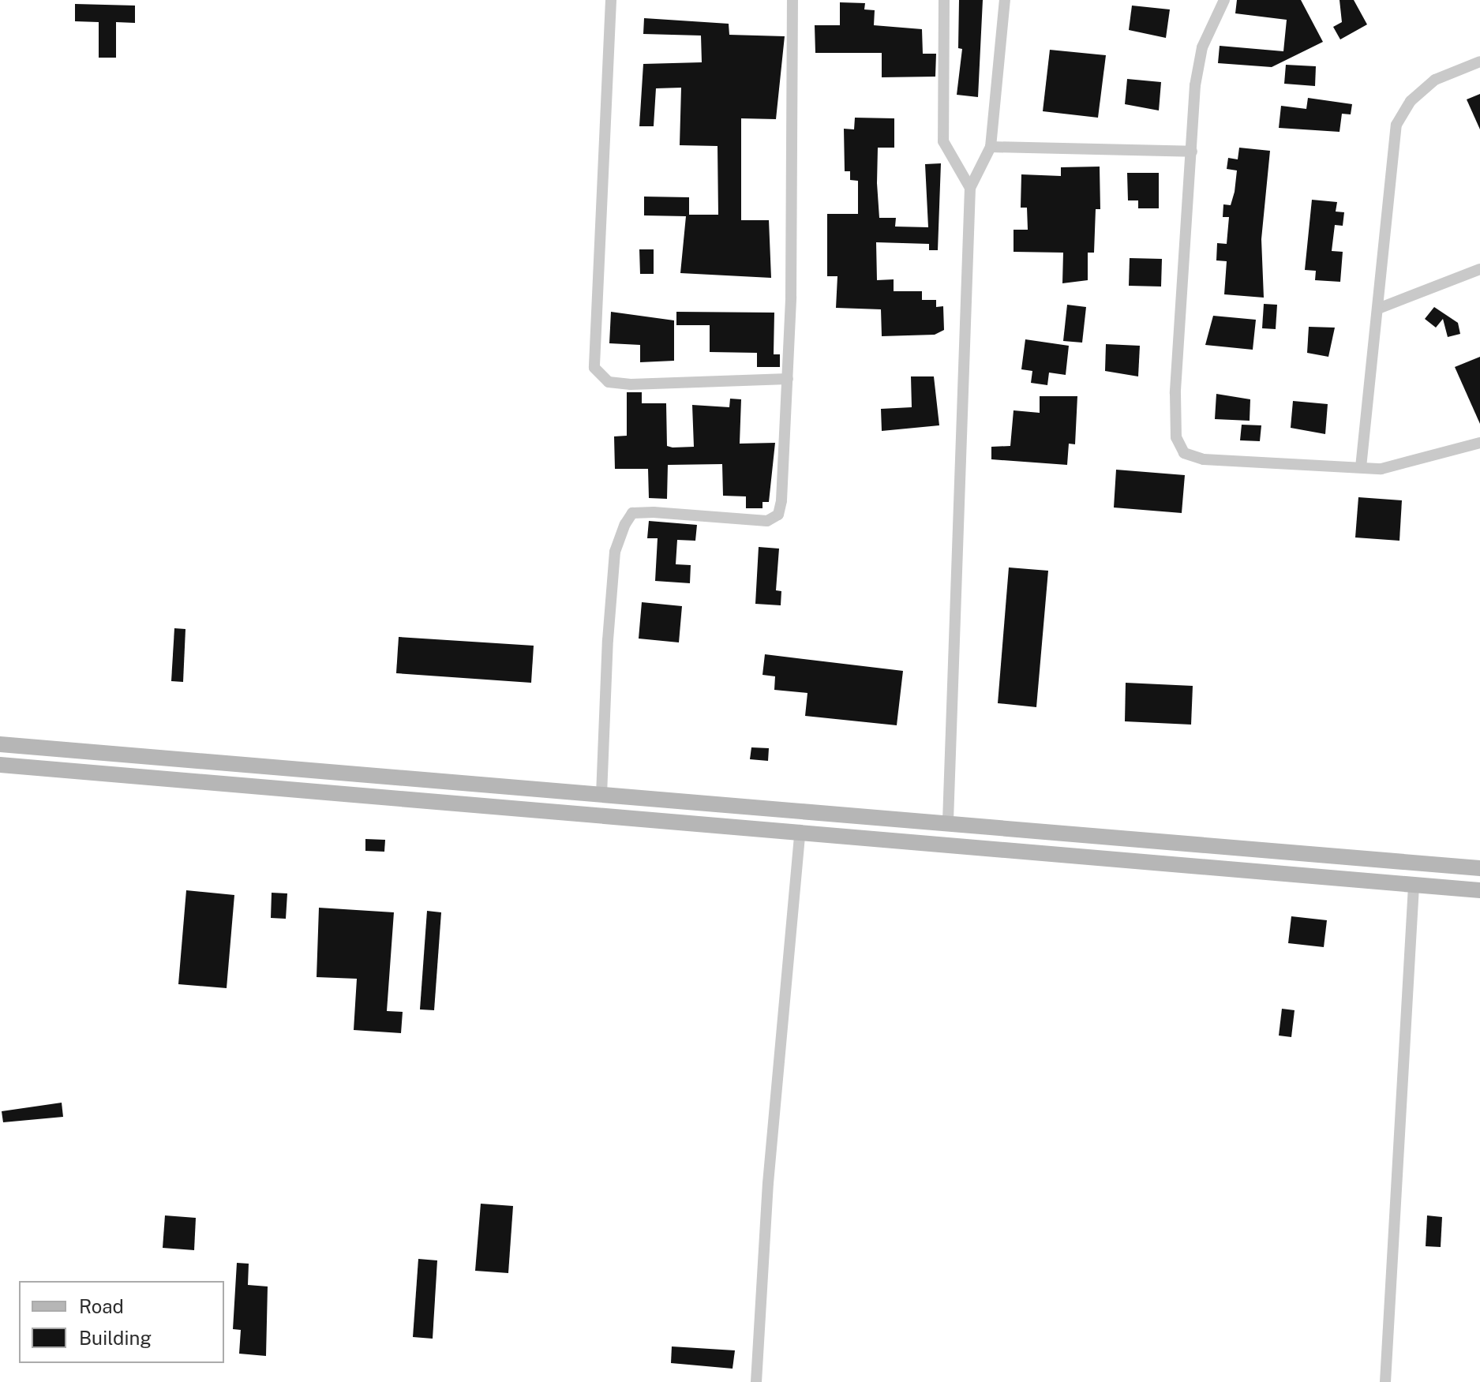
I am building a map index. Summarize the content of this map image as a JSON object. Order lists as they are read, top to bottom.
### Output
{
  "legend": ["Road", "Building"]
}
